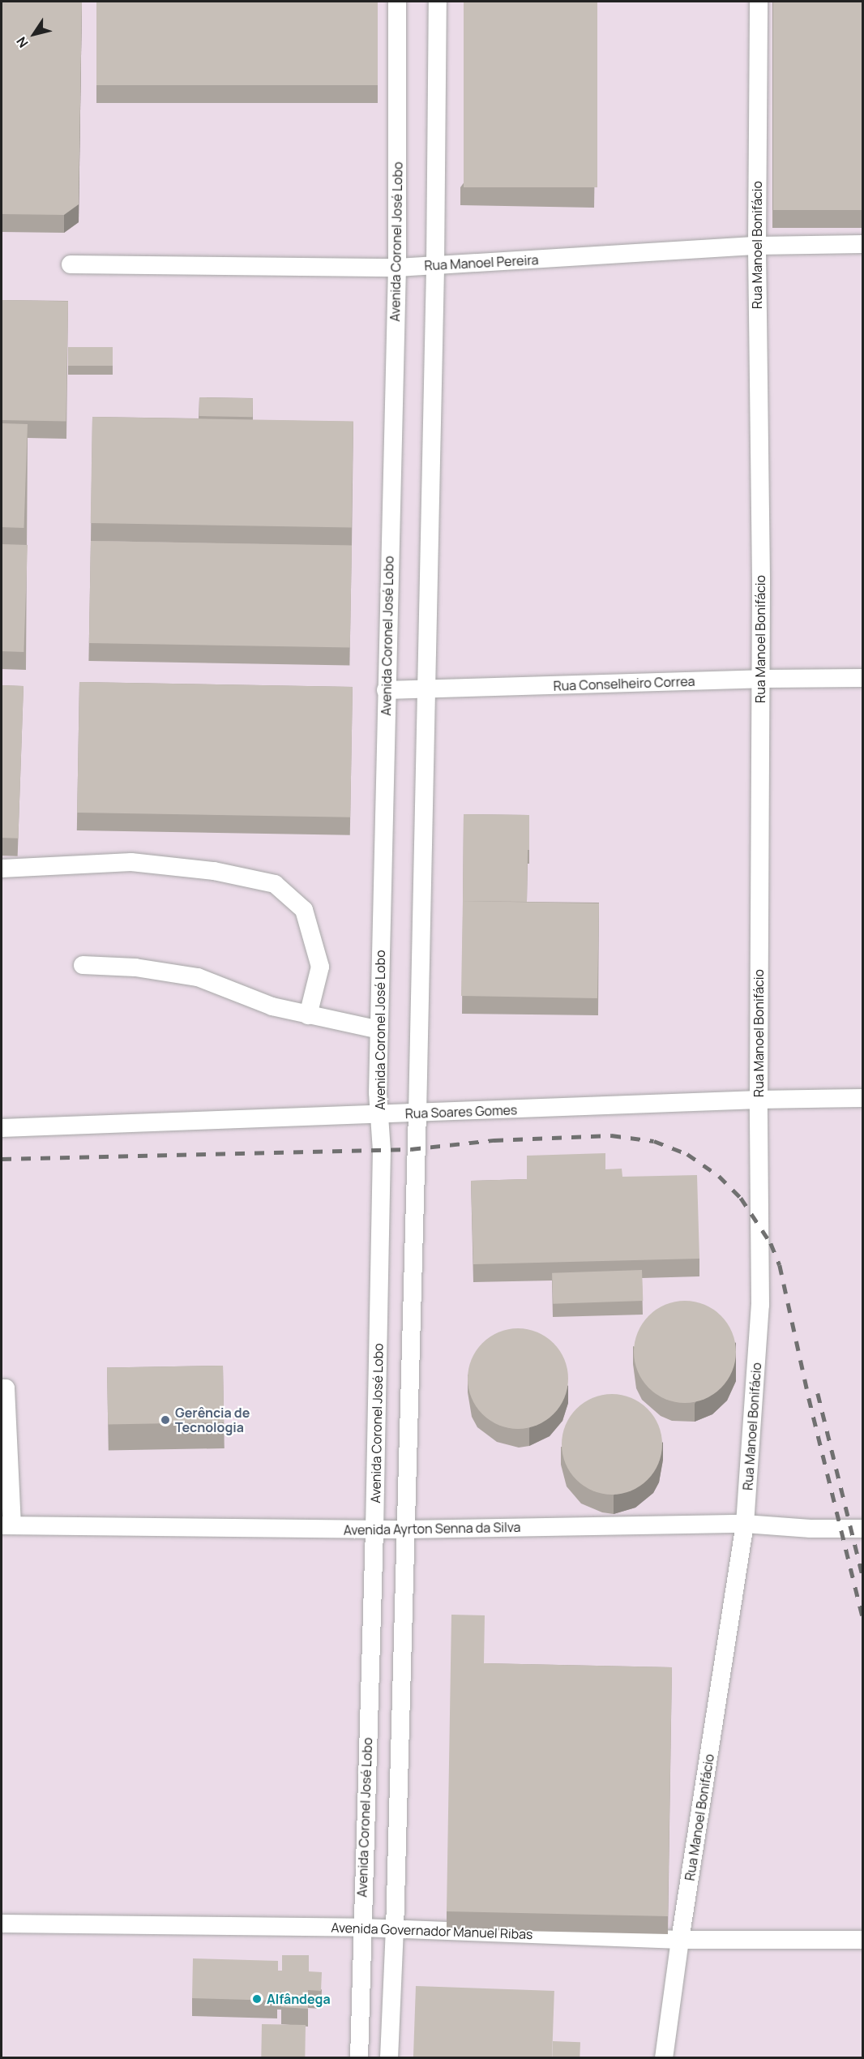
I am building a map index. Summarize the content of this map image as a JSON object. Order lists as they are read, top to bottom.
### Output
{
  "streets": {
    "street": [
      "Avenida Coronel José Lobo",
      "Rua Manoel Bonifácio",
      "Rua Manoel Pereira",
      "Rua Conselheiro Correa",
      "Rua Soares Gomes",
      "Avenida Ayrton Senna da Silva",
      "Avenida Governador Manuel Ribas"
    ]
  },
  "crossings": [
    ["Avenida Coronel José Lobo", "Rua Manoel Pereira"],
    ["Avenida Coronel José Lobo", "Rua Conselheiro Correa"],
    ["Avenida Coronel José Lobo", "Rua Soares Gomes"],
    ["Avenida Coronel José Lobo", "Avenida Ayrton Senna da Silva"],
    ["Avenida Coronel José Lobo", "Avenida Governador Manuel Ribas"],
    ["Rua Manoel Bonifácio", "Rua Manoel Pereira"],
    ["Rua Manoel Bonifácio", "Rua Conselheiro Correa"],
    ["Rua Manoel Bonifácio", "Rua Soares Gomes"],
    ["Rua Manoel Bonifácio", "Avenida Ayrton Senna da Silva"],
    ["Rua Manoel Bonifácio", "Avenida Governador Manuel Ribas"]
  ],
  "places": ["Gerência de Tecnologia", "Alfândega"],
  "north": "bottom left"
}
